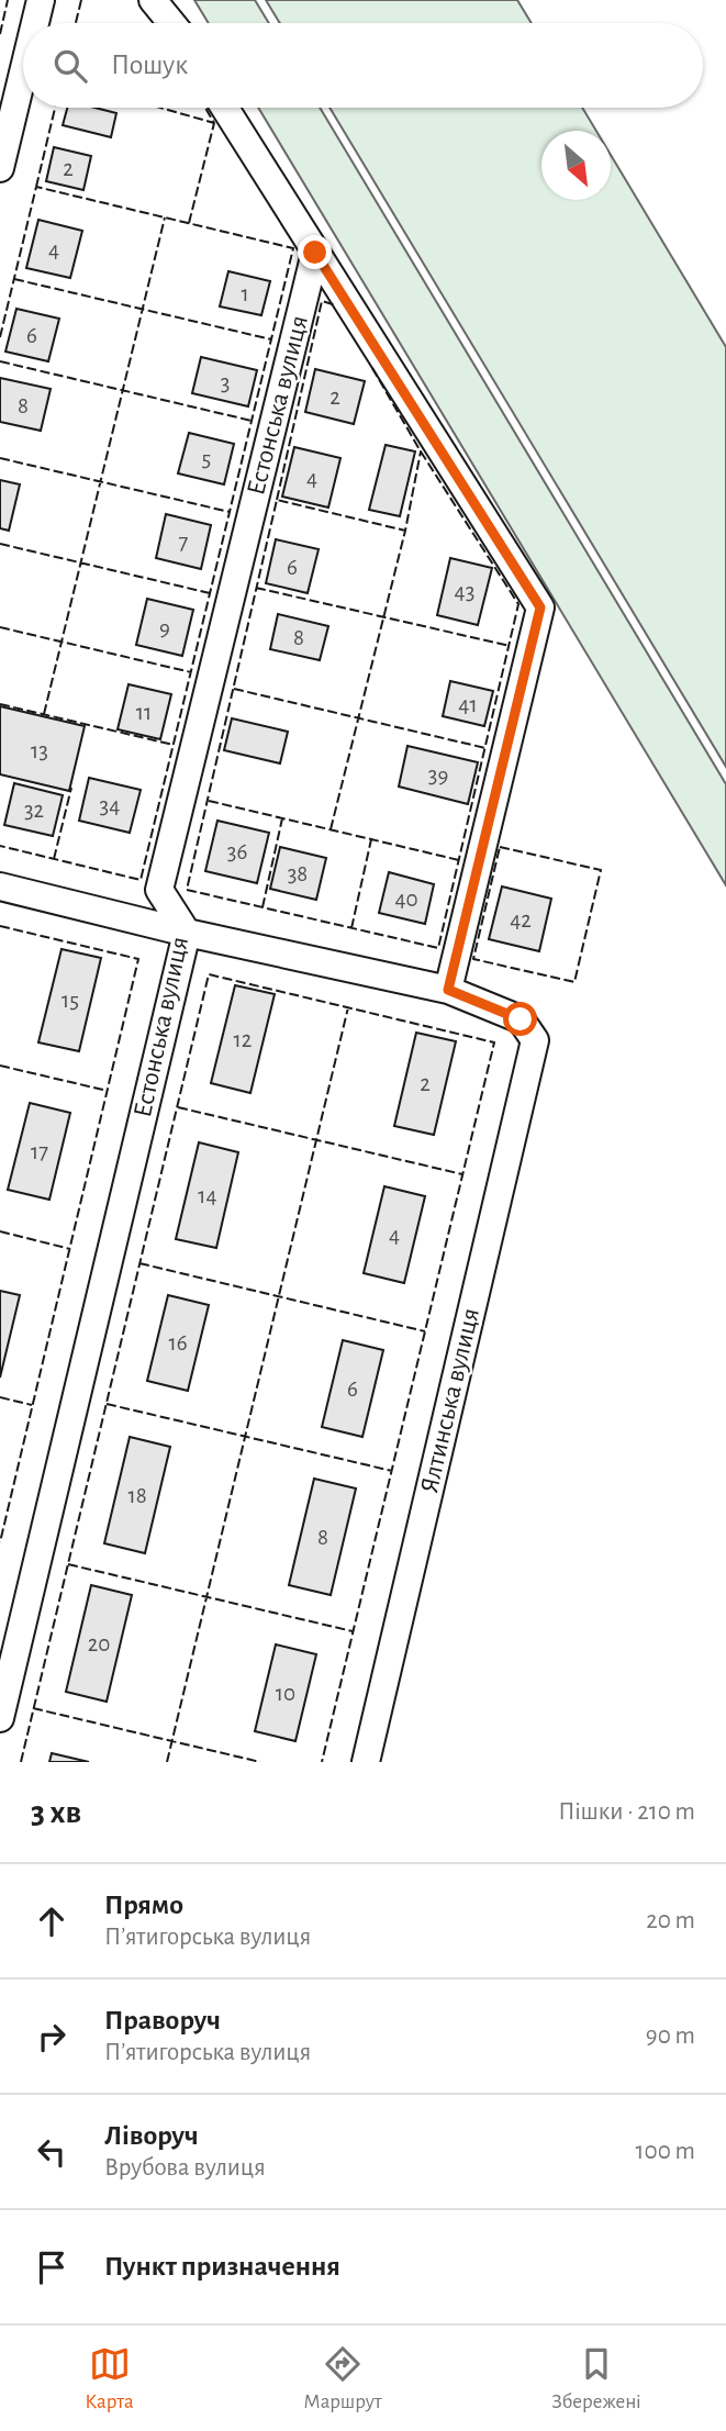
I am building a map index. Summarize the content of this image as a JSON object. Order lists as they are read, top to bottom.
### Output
{
  "streets": {
    "street": ["Естонська вулиця", "Ялтинська вулиця"]
  },
  "house_numbers": [
    "2",
    "4",
    "1",
    "6",
    "3",
    "2",
    "8",
    "5",
    "4",
    "7",
    "6",
    "43",
    "9",
    "8",
    "41",
    "11",
    "13",
    "39",
    "34",
    "32",
    "36",
    "38",
    "40",
    "42",
    "15",
    "12",
    "2",
    "17",
    "14",
    "4",
    "16",
    "6",
    "18",
    "8",
    "20",
    "10"
  ],
  "north": "bottom right",
  "page": {
    "search": "Пошук",
    "heading": ["3 хв", "Пішки · 210 m"],
    "list": [
      ["Прямо", "П’ятигорська вулиця", "20 m"],
      ["Праворуч", "П’ятигорська вулиця", "90 m"],
      ["Ліворуч", "Врубова вулиця", "100 m"],
      "Пункт призначення"
    ],
    "nav": ["Карта", "Маршрут", "Збережені"]
  }
}
